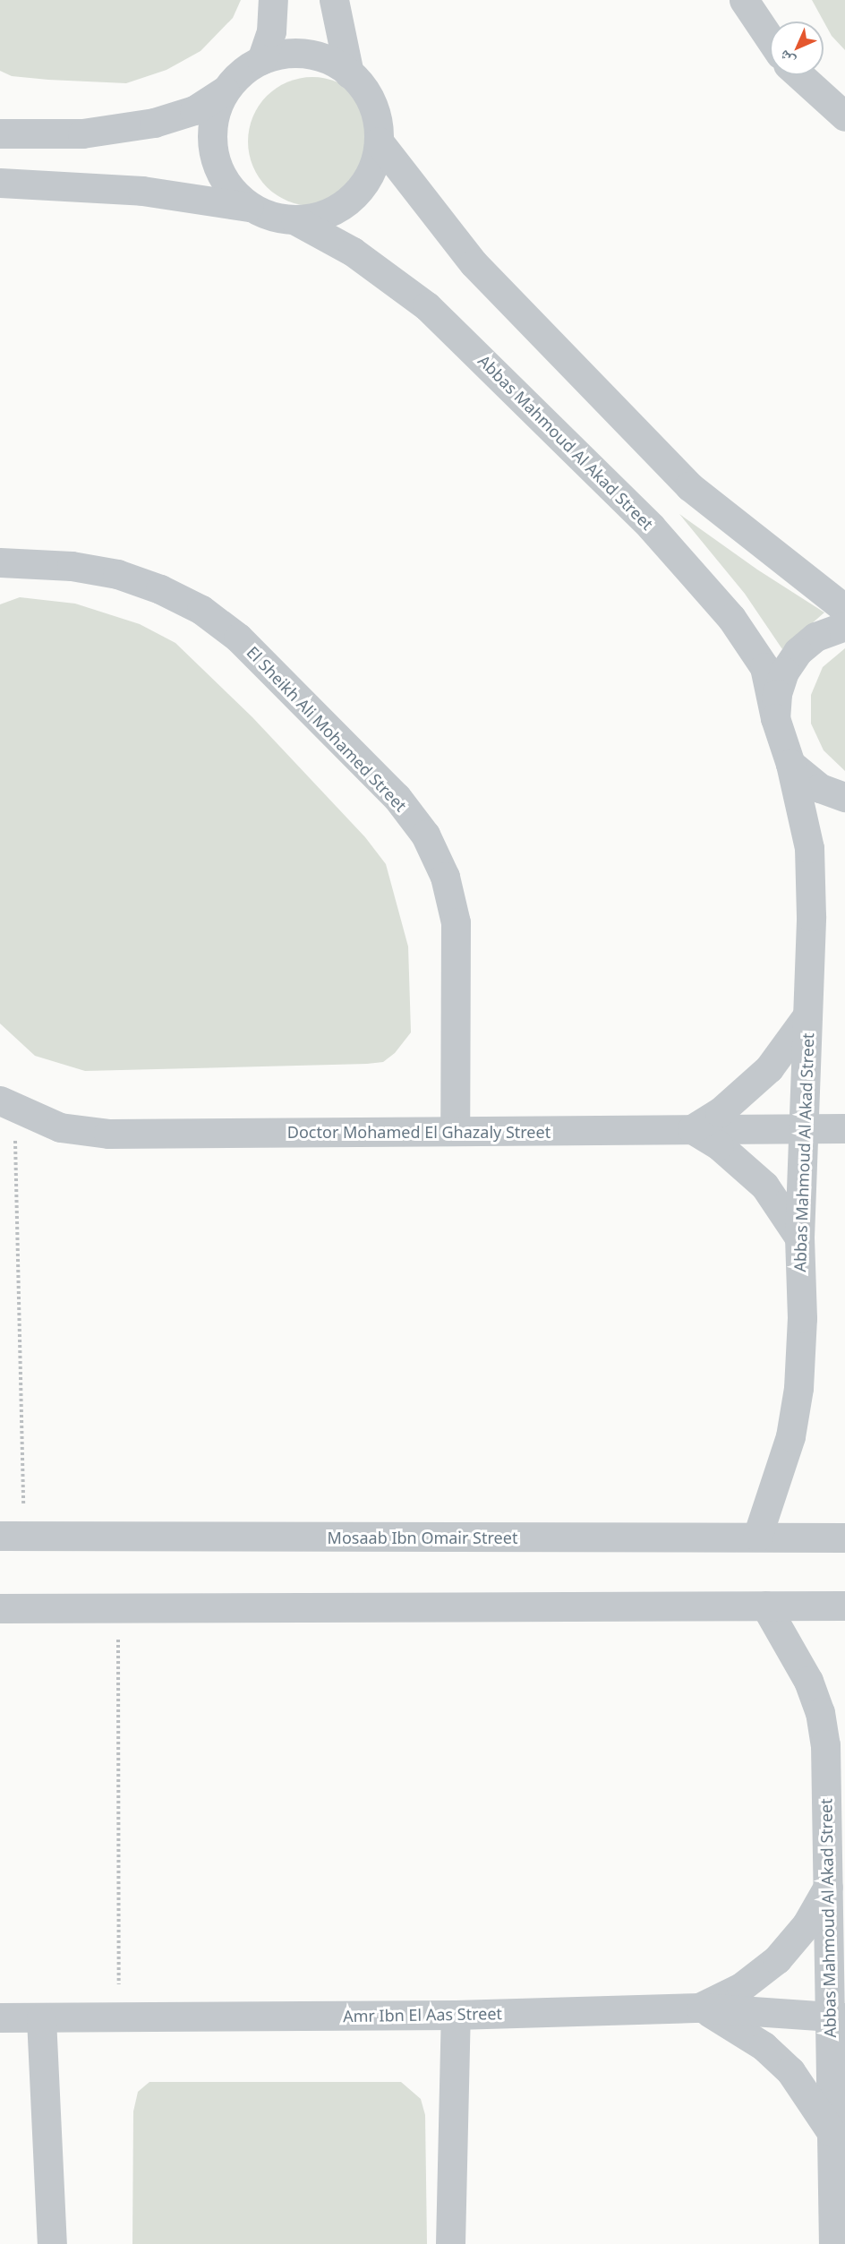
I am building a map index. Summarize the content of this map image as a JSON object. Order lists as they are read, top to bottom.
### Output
{
  "streets": {
    "street": [
      "Abbas Mahmoud Al Akad Street",
      "El Sheikh Ali Mohamed Street",
      "Doctor Mohamed El Ghazaly Street",
      "Mosaab Ibn Omair Street",
      "Amr Ibn El Aas Street"
    ]
  },
  "crossings": [
    ["Abbas Mahmoud Al Akad Street", "Doctor Mohamed El Ghazaly Street"],
    ["Abbas Mahmoud Al Akad Street", "Mosaab Ibn Omair Street"],
    ["Abbas Mahmoud Al Akad Street", "Amr Ibn El Aas Street"],
    ["El Sheikh Ali Mohamed Street", "Doctor Mohamed El Ghazaly Street"]
  ],
  "north": "bottom left"
}
